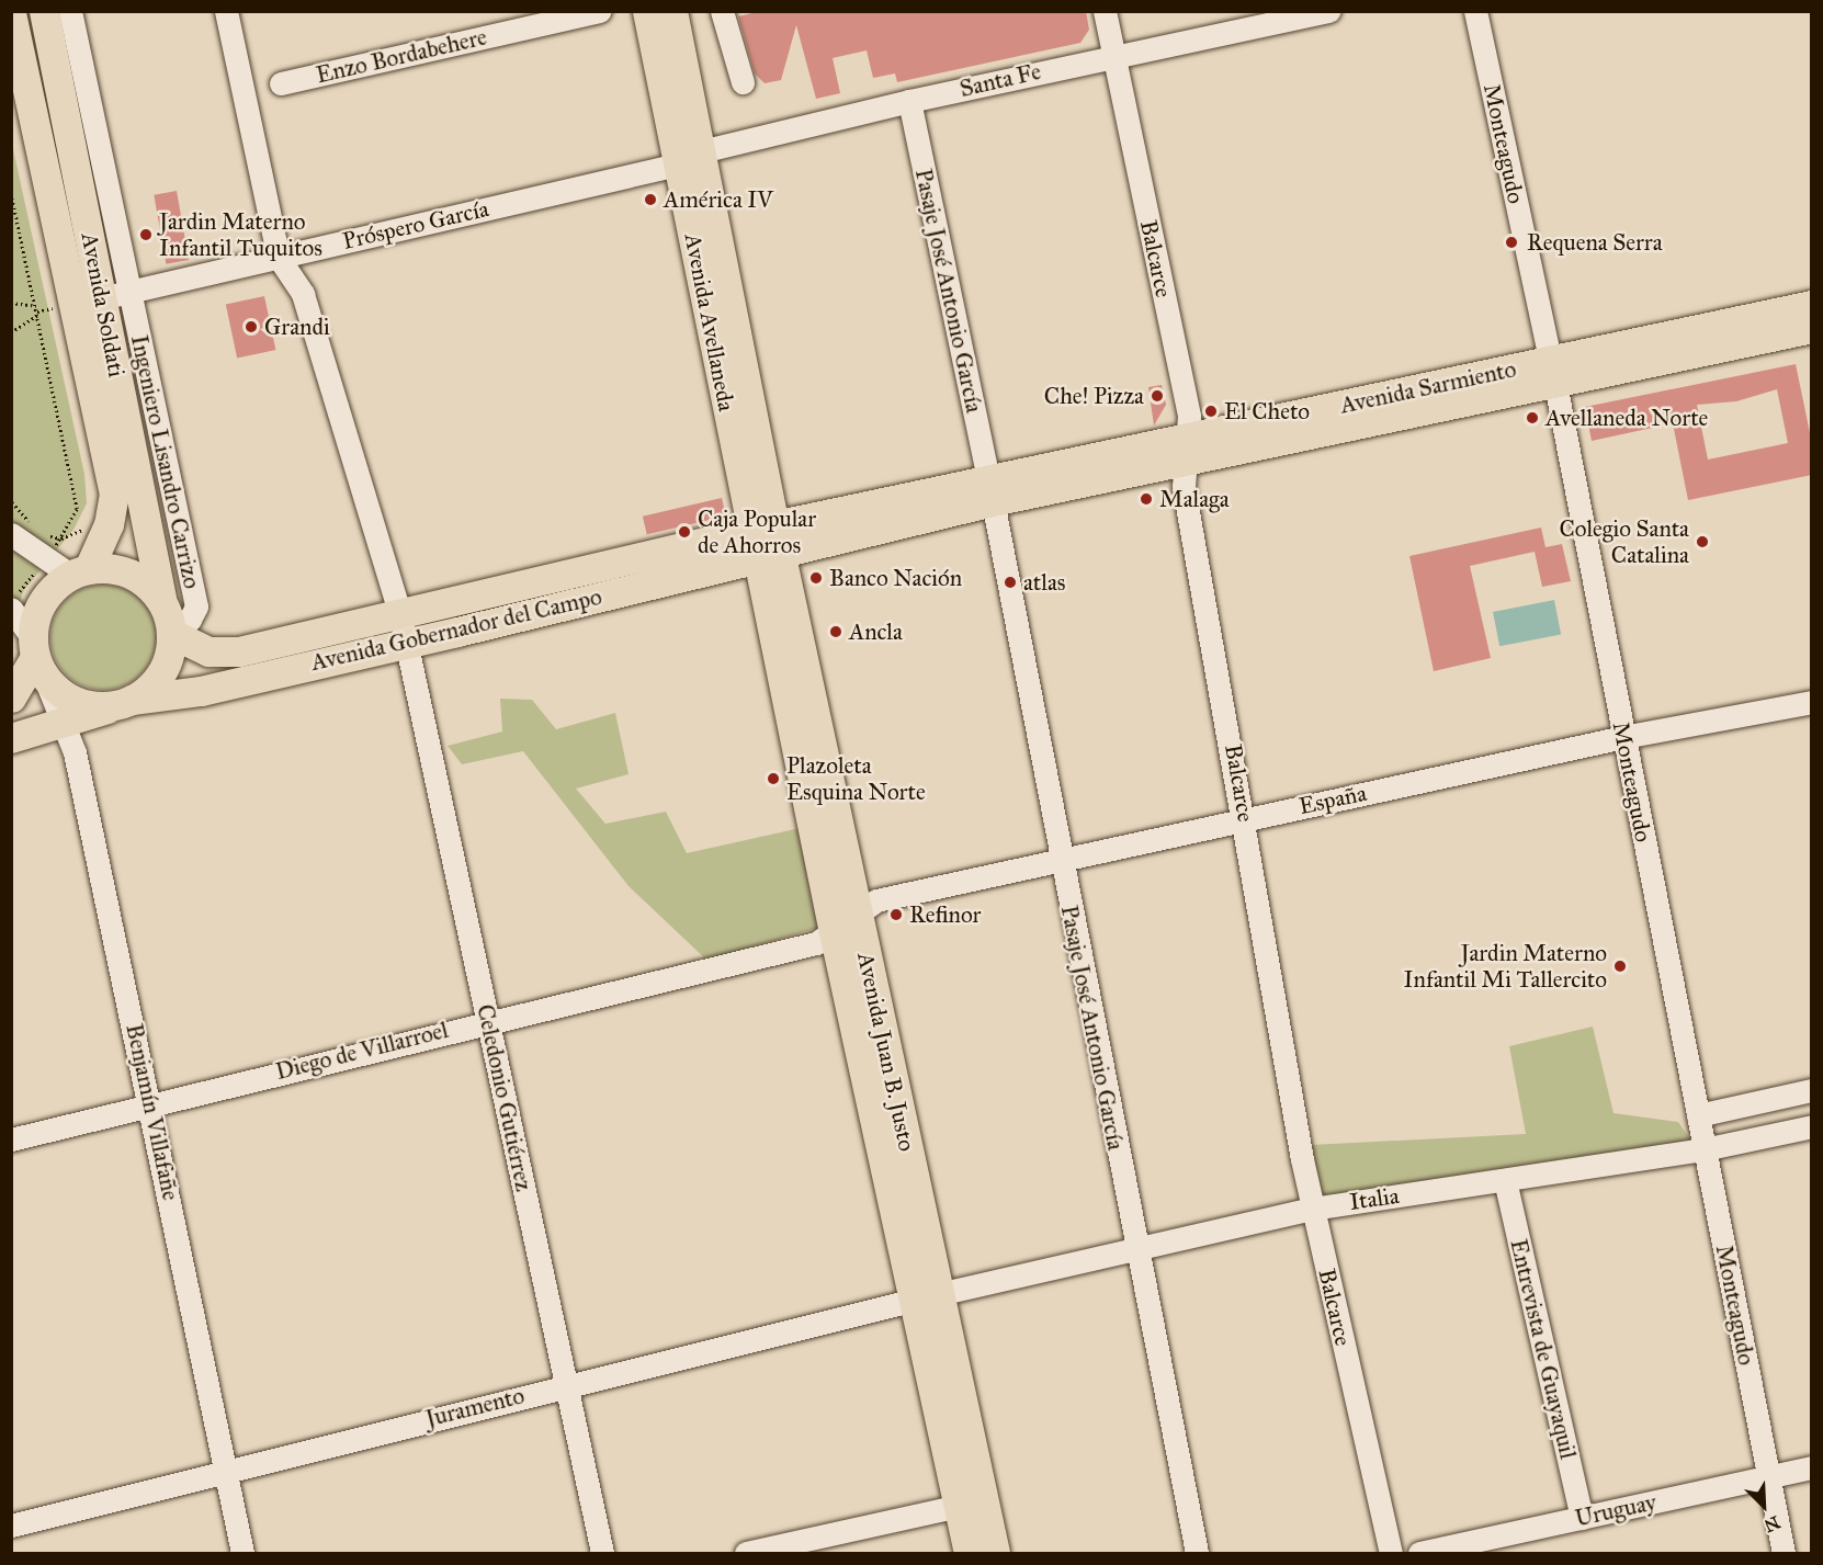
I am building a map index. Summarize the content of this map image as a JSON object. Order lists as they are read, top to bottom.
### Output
{
  "streets": {
    "main road": [
      "Avenida Soldati",
      "Avenida Avellaneda",
      "Avenida Sarmiento",
      "Avenida Gobernador del Campo",
      "Avenida Juan B. Justo"
    ],
    "street": [
      "Enzo Bordabehere",
      "Santa Fe",
      "Monteagudo",
      "Próspero García",
      "Balcarce",
      "Pasaje José Antonio García",
      "Ingeniero Lisandro Carrizo",
      "España",
      "Diego de Villarroel",
      "Celedonio Gutiérrez",
      "Benjamín Villafañe",
      "Italia",
      "Entrevista de Guayaquil",
      "Juramento",
      "Uruguay"
    ]
  },
  "crossings": [
    ["Santa Fe", "Próspero García"],
    ["Santa Fe", "Balcarce"],
    ["Santa Fe", "Pasaje José Antonio García"],
    ["Santa Fe", "Avenida Avellaneda"],
    ["Monteagudo", "Avenida Sarmiento"],
    ["Monteagudo", "España"],
    ["Monteagudo", "Italia"],
    ["Monteagudo", "Uruguay"],
    ["Próspero García", "Avenida Soldati"],
    ["Próspero García", "Avenida Avellaneda"],
    ["Próspero García", "Ingeniero Lisandro Carrizo"],
    ["Próspero García", "Celedonio Gutiérrez"],
    ["Balcarce", "Avenida Sarmiento"],
    ["Balcarce", "España"],
    ["Balcarce", "Italia"],
    ["Pasaje José Antonio García", "Avenida Sarmiento"],
    ["Pasaje José Antonio García", "España"],
    ["Pasaje José Antonio García", "Italia"],
    ["Avenida Soldati", "Ingeniero Lisandro Carrizo"],
    ["Avenida Soldati", "Avenida Gobernador del Campo"],
    ["Avenida Soldati", "Benjamín Villafañe"],
    ["Avenida Avellaneda", "Avenida Sarmiento"],
    ["Avenida Avellaneda", "Avenida Gobernador del Campo"],
    ["Avenida Avellaneda", "Avenida Juan B. Justo"],
    ["Avenida Sarmiento", "Avenida Gobernador del Campo"],
    ["Avenida Sarmiento", "Avenida Juan B. Justo"],
    ["Ingeniero Lisandro Carrizo", "Avenida Gobernador del Campo"],
    ["Ingeniero Lisandro Carrizo", "Benjamín Villafañe"],
    ["Avenida Gobernador del Campo", "Avenida Juan B. Justo"],
    ["Avenida Gobernador del Campo", "Celedonio Gutiérrez"],
    ["Avenida Gobernador del Campo", "Benjamín Villafañe"],
    ["España", "Diego de Villarroel"],
    ["España", "Avenida Juan B. Justo"],
    ["Diego de Villarroel", "Avenida Juan B. Justo"],
    ["Diego de Villarroel", "Celedonio Gutiérrez"],
    ["Diego de Villarroel", "Benjamín Villafañe"],
    ["Avenida Juan B. Justo", "Italia"],
    ["Avenida Juan B. Justo", "Juramento"],
    ["Celedonio Gutiérrez", "Juramento"],
    ["Benjamín Villafañe", "Juramento"],
    ["Italia", "Entrevista de Guayaquil"],
    ["Italia", "Juramento"],
    ["Entrevista de Guayaquil", "Uruguay"]
  ],
  "places": [
    "América IV",
    "Jardin Materno Infantil Tuquitos",
    "Requena Serra",
    "Grandi",
    "Che! Pizza",
    "El Cheto",
    "Avellaneda Norte",
    "Malaga",
    "Caja Popular de Ahorros",
    "Colegio Santa Catalina",
    "Banco Nación",
    "atlas",
    "Ancla",
    "Plazoleta Esquina Norte",
    "Refinor",
    "Jardin Materno Infantil Mi Tallercito"
  ],
  "north": "bottom right"
}
